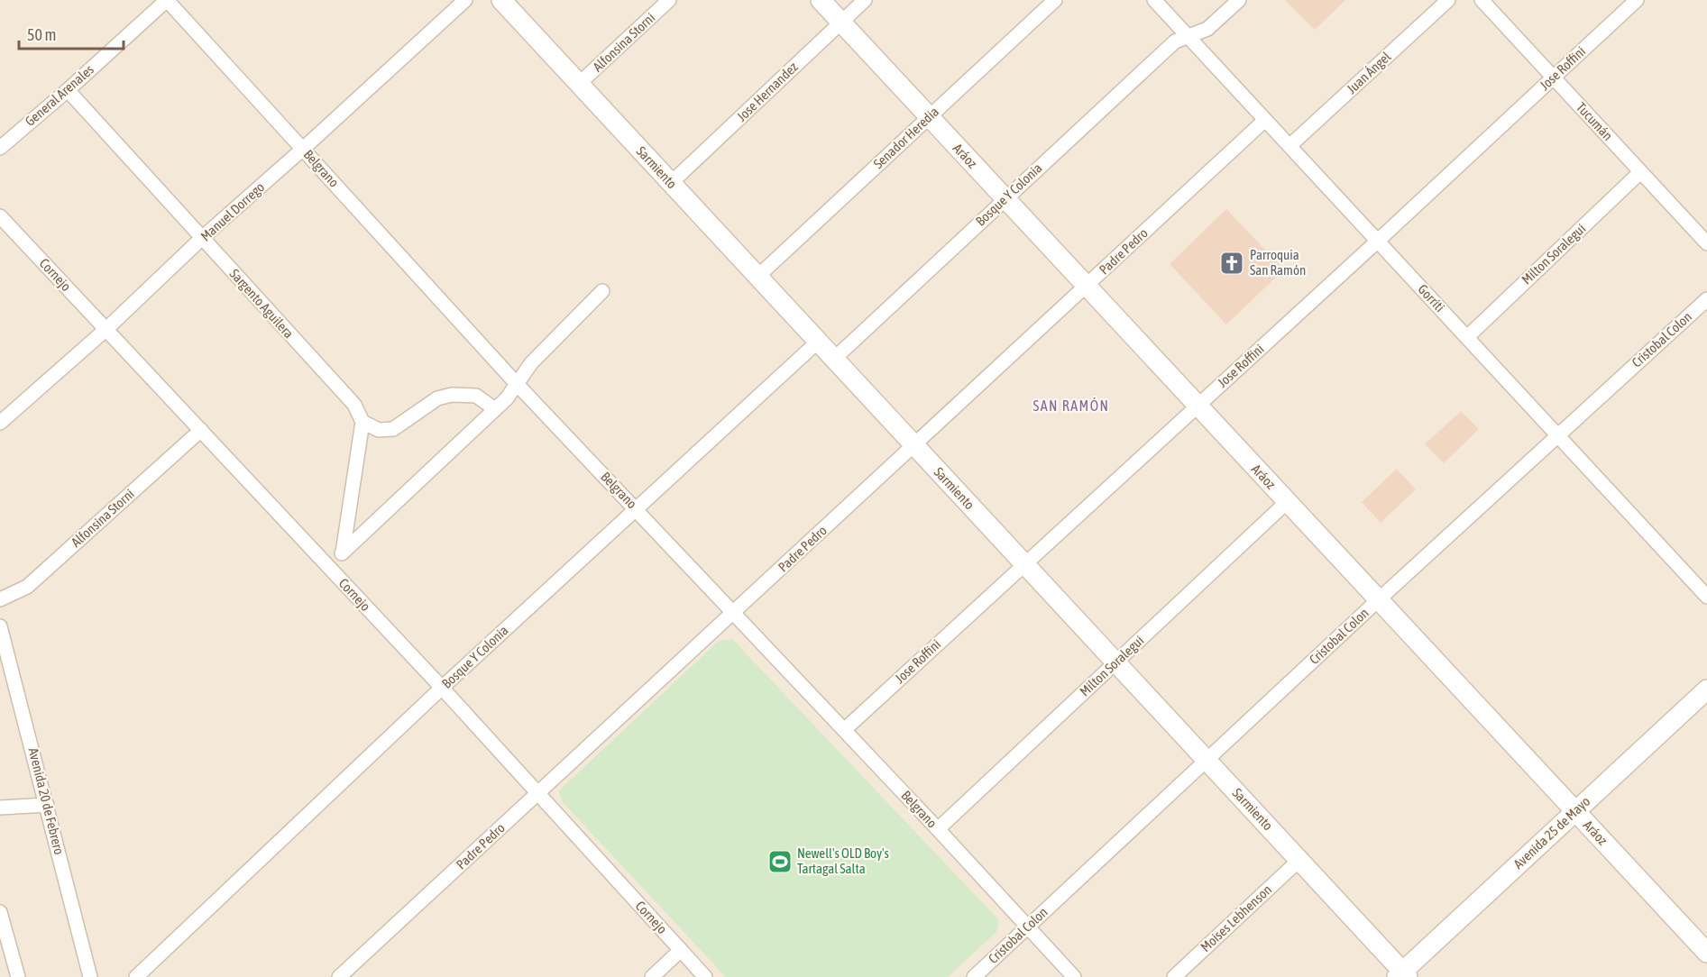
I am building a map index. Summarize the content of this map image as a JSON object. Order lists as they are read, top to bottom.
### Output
{
  "streets": {
    "street": [
      "Alfonsina Storni",
      "Jose Roffini",
      "Juan Ángel",
      "Jose Hernandez",
      "General Arenales",
      "Tucumán",
      "Senador Heredia",
      "Aráoz",
      "Sarmiento",
      "Belgrano",
      "Bosque Y Colonia",
      "Manuel Dorrego",
      "Padre Pedro",
      "Milton Soralegui",
      "Cornejo",
      "Gorriti",
      "Sargento Aguilera",
      "Cristobal Colon",
      "Avenida 20 de Febrero",
      "Avenida 25 de Mayo",
      "Moises Lebhenson"
    ]
  },
  "crossings": [
    ["Alfonsina Storni", "Sarmiento"],
    ["Alfonsina Storni", "Cornejo"],
    ["Jose Roffini", "Tucumán"],
    ["Jose Roffini", "Aráoz"],
    ["Jose Roffini", "Sarmiento"],
    ["Jose Roffini", "Belgrano"],
    ["Jose Roffini", "Gorriti"],
    ["Juan Ángel", "Gorriti"],
    ["Jose Hernandez", "Aráoz"],
    ["Jose Hernandez", "Sarmiento"],
    ["General Arenales", "Belgrano"],
    ["General Arenales", "Sargento Aguilera"],
    ["Tucumán", "Milton Soralegui"],
    ["Senador Heredia", "Aráoz"],
    ["Senador Heredia", "Sarmiento"],
    ["Aráoz", "Bosque Y Colonia"],
    ["Aráoz", "Padre Pedro"],
    ["Aráoz", "Milton Soralegui"],
    ["Aráoz", "Cristobal Colon"],
    ["Aráoz", "Avenida 25 de Mayo"],
    ["Sarmiento", "Bosque Y Colonia"],
    ["Sarmiento", "Padre Pedro"],
    ["Sarmiento", "Milton Soralegui"],
    ["Sarmiento", "Cristobal Colon"],
    ["Sarmiento", "Avenida 25 de Mayo"],
    ["Sarmiento", "Moises Lebhenson"],
    ["Belgrano", "Bosque Y Colonia"],
    ["Belgrano", "Manuel Dorrego"],
    ["Belgrano", "Padre Pedro"],
    ["Belgrano", "Milton Soralegui"],
    ["Belgrano", "Cristobal Colon"],
    ["Bosque Y Colonia", "Cornejo"],
    ["Bosque Y Colonia", "Gorriti"],
    ["Manuel Dorrego", "Cornejo"],
    ["Manuel Dorrego", "Sargento Aguilera"],
    ["Padre Pedro", "Cornejo"],
    ["Padre Pedro", "Gorriti"],
    ["Milton Soralegui", "Gorriti"],
    ["Gorriti", "Cristobal Colon"]
  ],
  "districts": ["SAN RAMÓN"],
  "places": {
    "church": ["Parroquia San Ramón"],
    "sports": ["Newell's OLD Boy's Tartagal Salta"]
  },
  "scale_bar": "50 m"
}
